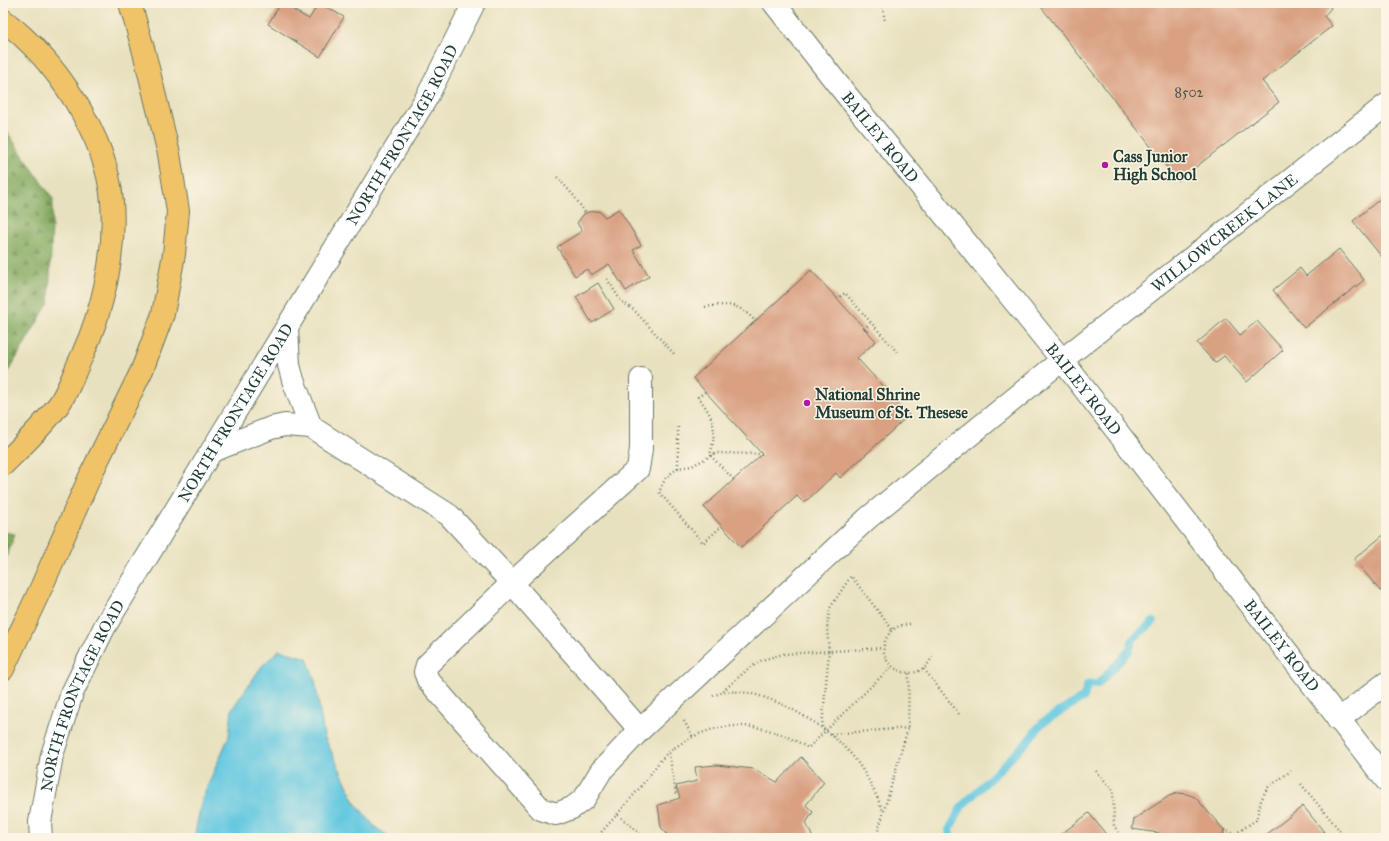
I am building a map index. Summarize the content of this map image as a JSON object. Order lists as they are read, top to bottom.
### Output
{
  "streets": {
    "street": ["NORTH FRONTAGE ROAD", "BAILEY ROAD", "WILLOWCREEK LANE"]
  },
  "crossings": [
    ["BAILEY ROAD", "WILLOWCREEK LANE"]
  ],
  "places": ["Cass Junior High School", "National Shrine Museum of St. Thesese"],
  "house_numbers": ["8502"]
}
